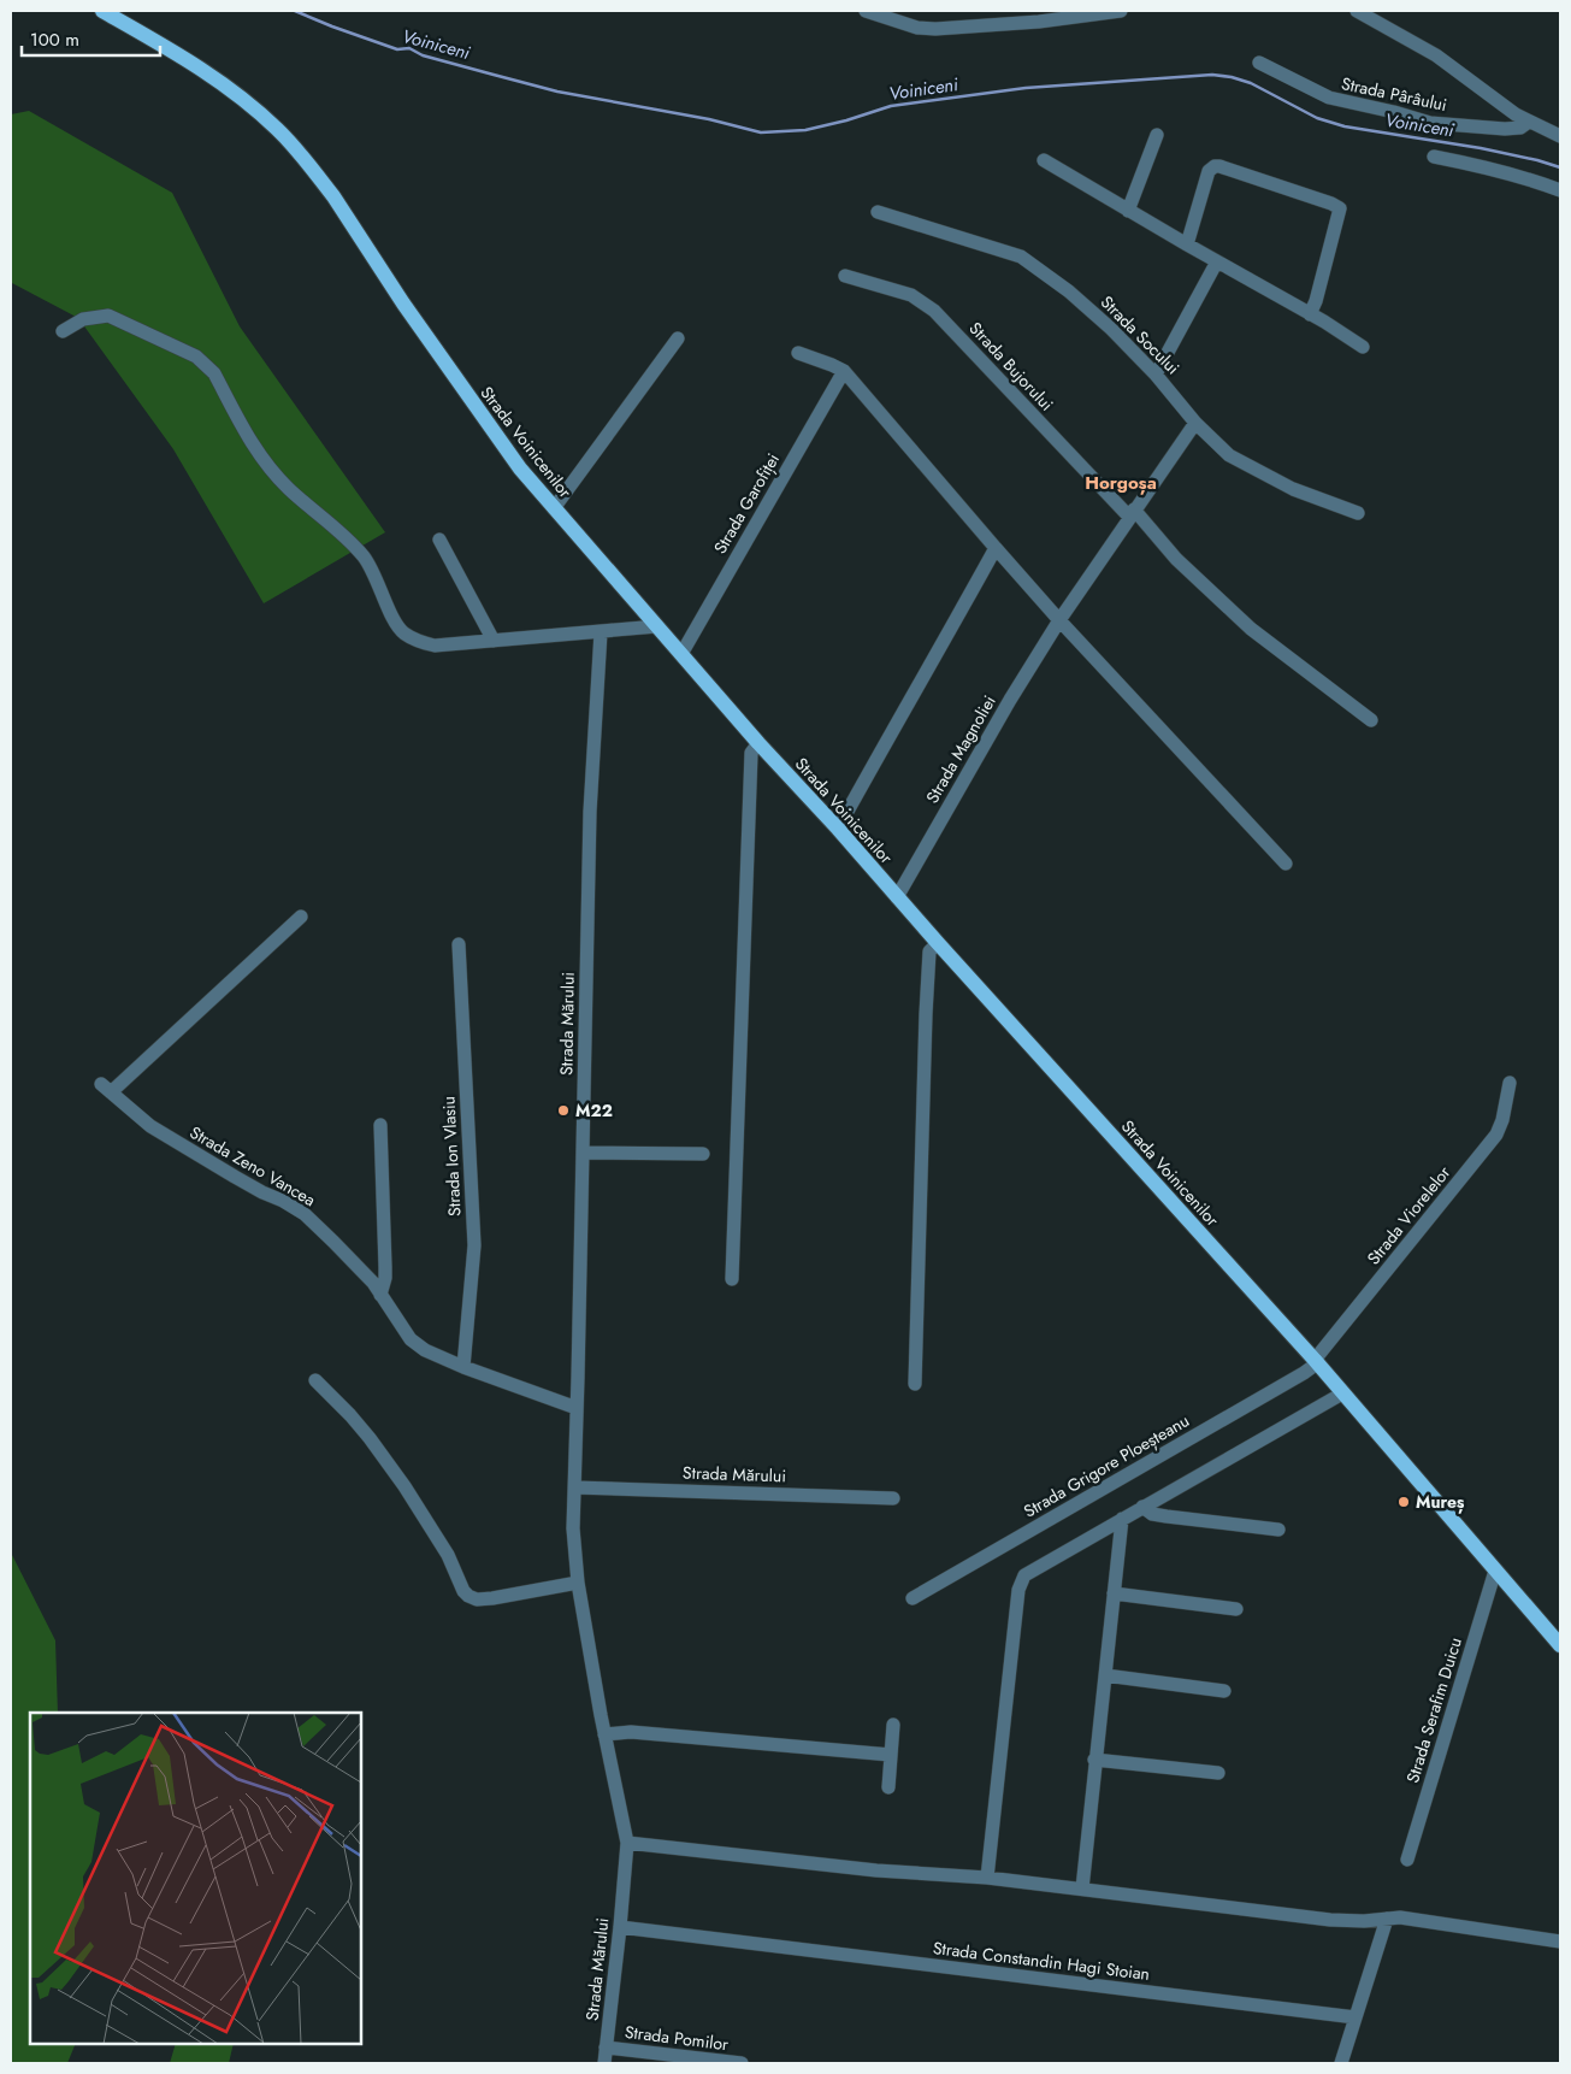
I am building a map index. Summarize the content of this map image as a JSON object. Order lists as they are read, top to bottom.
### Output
{
  "streets": {
    "main road": ["Strada Voinicenilor"],
    "street": [
      "Strada Pârâului",
      "Strada Socului",
      "Strada Bujorului",
      "Strada Garofiței",
      "Strada Magnoliei",
      "Strada Mărului",
      "Strada Ion Vlasiu",
      "Strada Zeno Vancea",
      "Strada Viorelelor",
      "Strada Grigore Ploeșteanu",
      "Strada Serafim Duicu",
      "Strada Constandin Hagi Stoian",
      "Strada Pomilor"
    ]
  },
  "crossings": [
    ["Strada Socului", "Strada Magnoliei"],
    ["Strada Bujorului", "Strada Magnoliei"],
    ["Strada Voinicenilor", "Strada Garofiței"],
    ["Strada Voinicenilor", "Strada Magnoliei"],
    ["Strada Voinicenilor", "Strada Viorelelor"],
    ["Strada Voinicenilor", "Strada Grigore Ploeșteanu"],
    ["Strada Voinicenilor", "Strada Serafim Duicu"],
    ["Strada Mărului", "Strada Zeno Vancea"],
    ["Strada Mărului", "Strada Constandin Hagi Stoian"],
    ["Strada Mărului", "Strada Pomilor"],
    ["Strada Ion Vlasiu", "Strada Zeno Vancea"],
    ["Strada Viorelelor", "Strada Grigore Ploeșteanu"]
  ],
  "districts": ["Horgoșa"],
  "water": ["Voiniceni"],
  "places": ["M22", "Mureș"],
  "scale_bar": "100 m"
}
